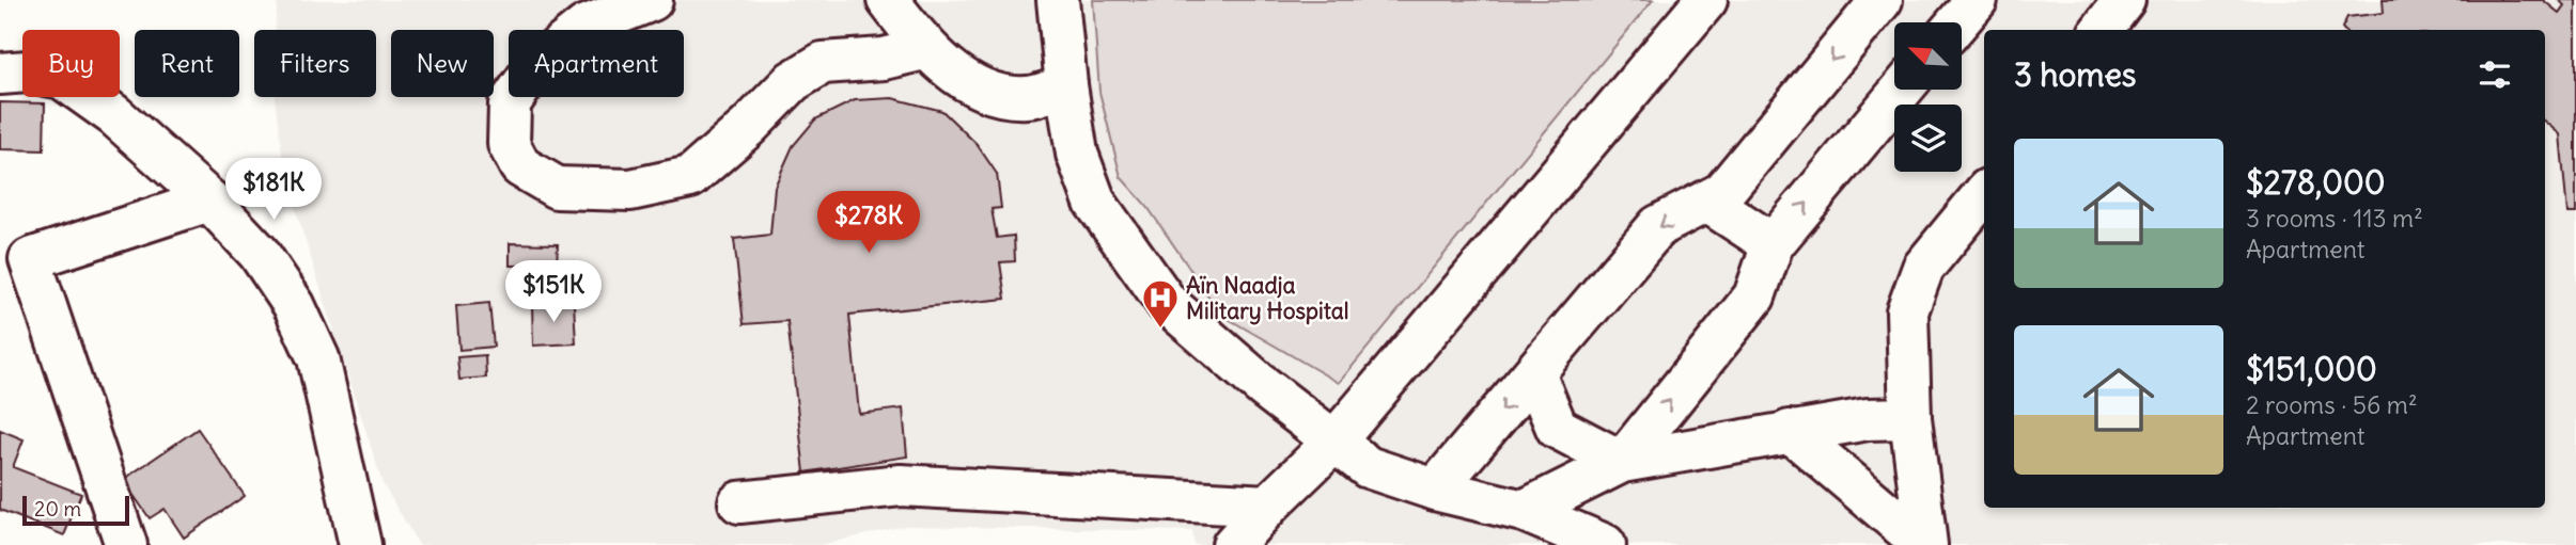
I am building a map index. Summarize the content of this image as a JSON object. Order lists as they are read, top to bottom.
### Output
{
  "places": {
    "hospital": ["Aïn Naadja Military Hospital"]
  },
  "scale_bar": "20 m",
  "north": "top left",
  "page": {
    "chip": [
      "Buy",
      "Rent",
      "Filters",
      "New",
      "Apartment"
    ],
    "heading": "3 homes",
    "list": [
      {
        "name": "$278,000",
        "note": "3 rooms · 113 m² · Apartment"
      },
      {
        "name": "$151,000",
        "note": "2 rooms · 56 m² · Apartment"
      }
    ],
    "price": ["$181K", "$278K", "$151K"],
    "scale": "20 m"
  }
}
